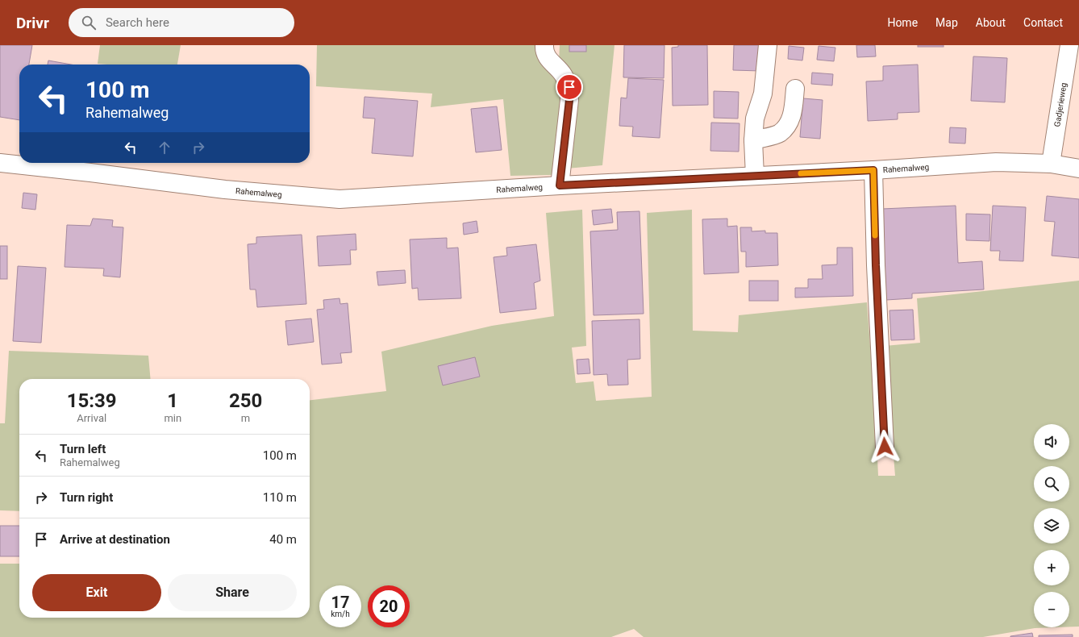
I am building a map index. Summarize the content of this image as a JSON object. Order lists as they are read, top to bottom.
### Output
{
  "streets": {
    "street": ["Gadjerieweg", "Rahemalweg"]
  },
  "crossings": [
    ["Gadjerieweg", "Rahemalweg"]
  ],
  "page": {
    "header": "Drivr",
    "search": "Search here",
    "nav": [
      "Home",
      "Map",
      "About",
      "Contact"
    ],
    "turn": ["100 m", "Rahemalweg"],
    "eta": [
      "15:39",
      "Arrival",
      "1",
      "min",
      "250",
      "m"
    ],
    "map_buttons": ["+", "−"],
    "list": [
      {
        "name": "Turn left",
        "note": "Rahemalweg",
        "value": "100 m"
      },
      {
        "name": "Turn right",
        "value": "110 m"
      },
      {
        "name": "Arrive at destination",
        "value": "40 m"
      }
    ],
    "buttons": ["Exit", "Share"],
    "speed": "17 km/h",
    "limit": "20"
  }
}
